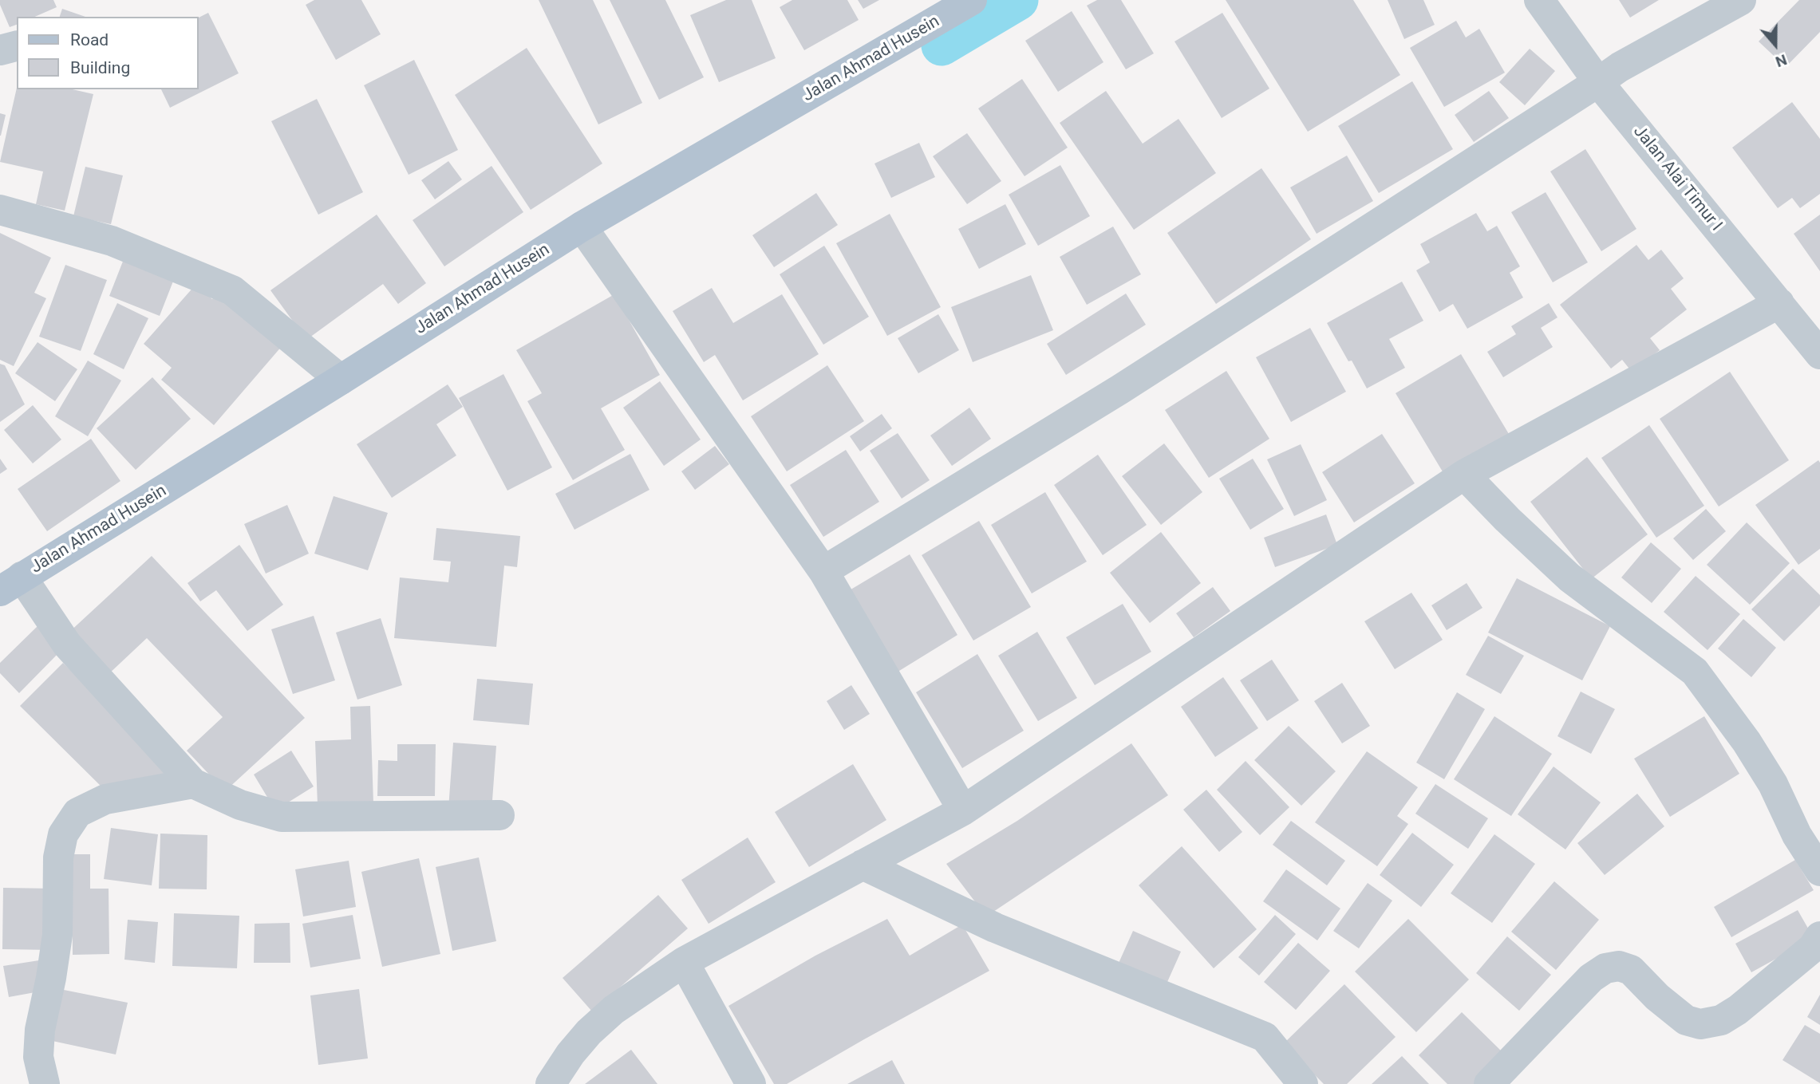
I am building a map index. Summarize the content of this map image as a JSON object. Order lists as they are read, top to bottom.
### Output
{
  "streets": {
    "main road": ["Jalan Ahmad Husein"],
    "street": ["Jalan Alai Timur I"]
  },
  "legend": ["Road", "Building"],
  "north": "bottom"
}
